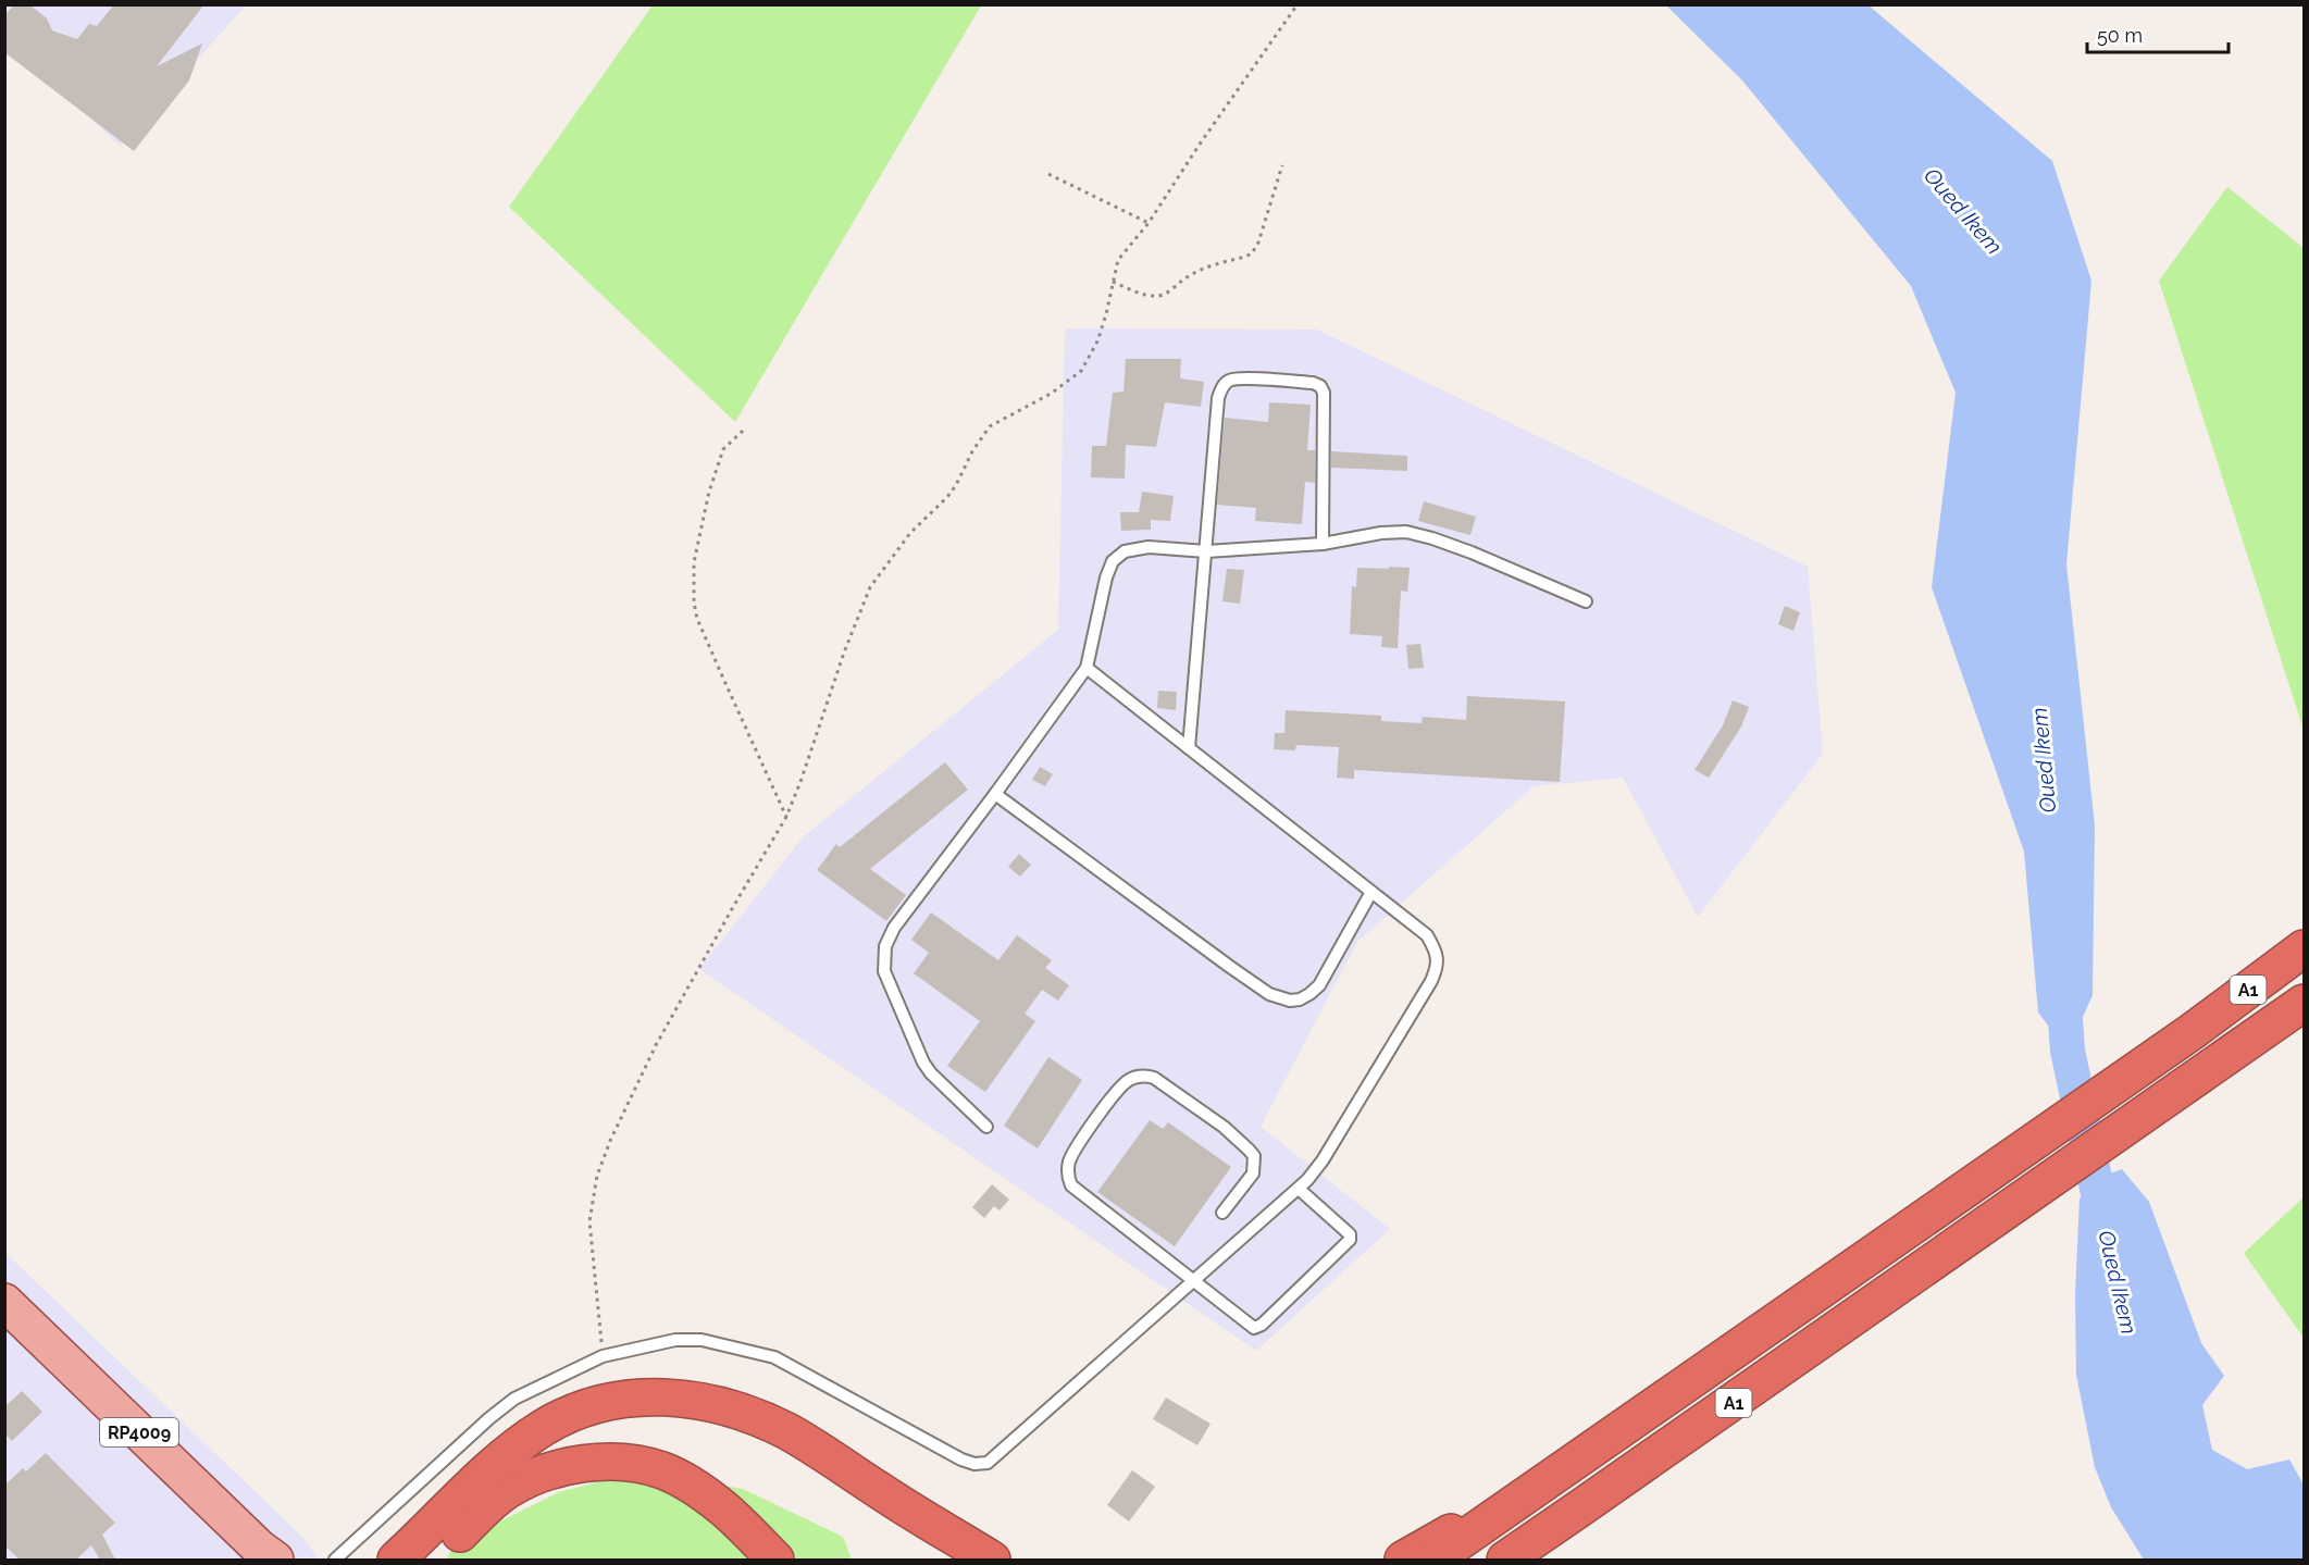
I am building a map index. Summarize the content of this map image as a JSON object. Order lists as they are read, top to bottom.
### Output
{
  "streets": {
    "highway": ["A1"],
    "main road": ["RP4009"]
  },
  "water": ["Oued Ikem"],
  "scale_bar": "50 m"
}
